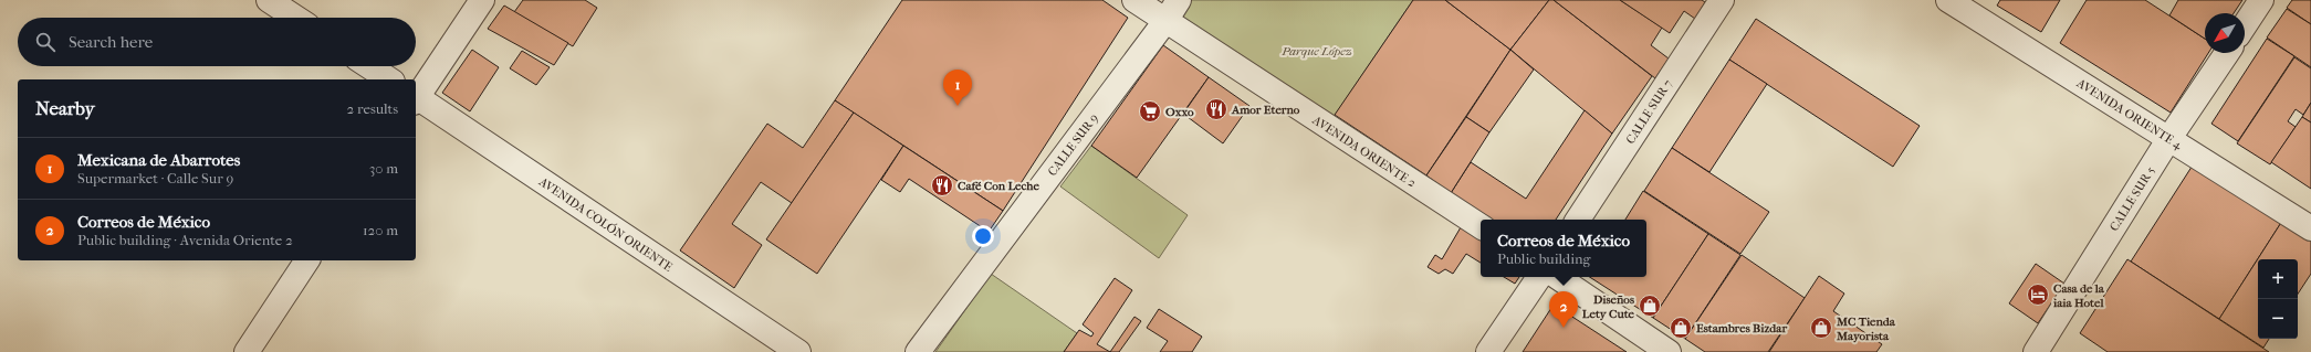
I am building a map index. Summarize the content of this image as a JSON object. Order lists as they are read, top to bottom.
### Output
{
  "streets": {
    "street": [
      "CALLE SUR 7",
      "AVENIDA ORIENTE 4",
      "CALLE SUR 9",
      "AVENIDA ORIENTE 2",
      "CALLE SUR 5",
      "AVENIDA COLÓN ORIENTE"
    ]
  },
  "crossings": [
    ["AVENIDA ORIENTE 4", "CALLE SUR 5"],
    ["CALLE SUR 9", "AVENIDA ORIENTE 2"]
  ],
  "parks": ["Parque López"],
  "places": {
    "restaurant": ["Amor Eterno", "Café Con Leche"],
    "supermarket": ["Oxxo"],
    "hotel": ["Casa de la iaia Hotel"],
    "shop": ["Diseños Lety Cute", "Estambres Bizdar", "MC Tienda Mayorista"]
  },
  "north": "bottom left",
  "page": {
    "search": "Search here",
    "pins": ["1", "2"],
    "heading": ["Nearby", "2 results"],
    "list": [
      {
        "mark": "1",
        "name": "Mexicana de Abarrotes",
        "note": "Supermarket · Calle Sur 9",
        "value": "30 m"
      },
      {
        "mark": "2",
        "name": "Correos de México",
        "note": "Public building · Avenida Oriente 2",
        "value": "120 m"
      }
    ],
    "popup": ["Correos de México", "Public building"],
    "map_buttons": ["+", "−"]
  }
}
